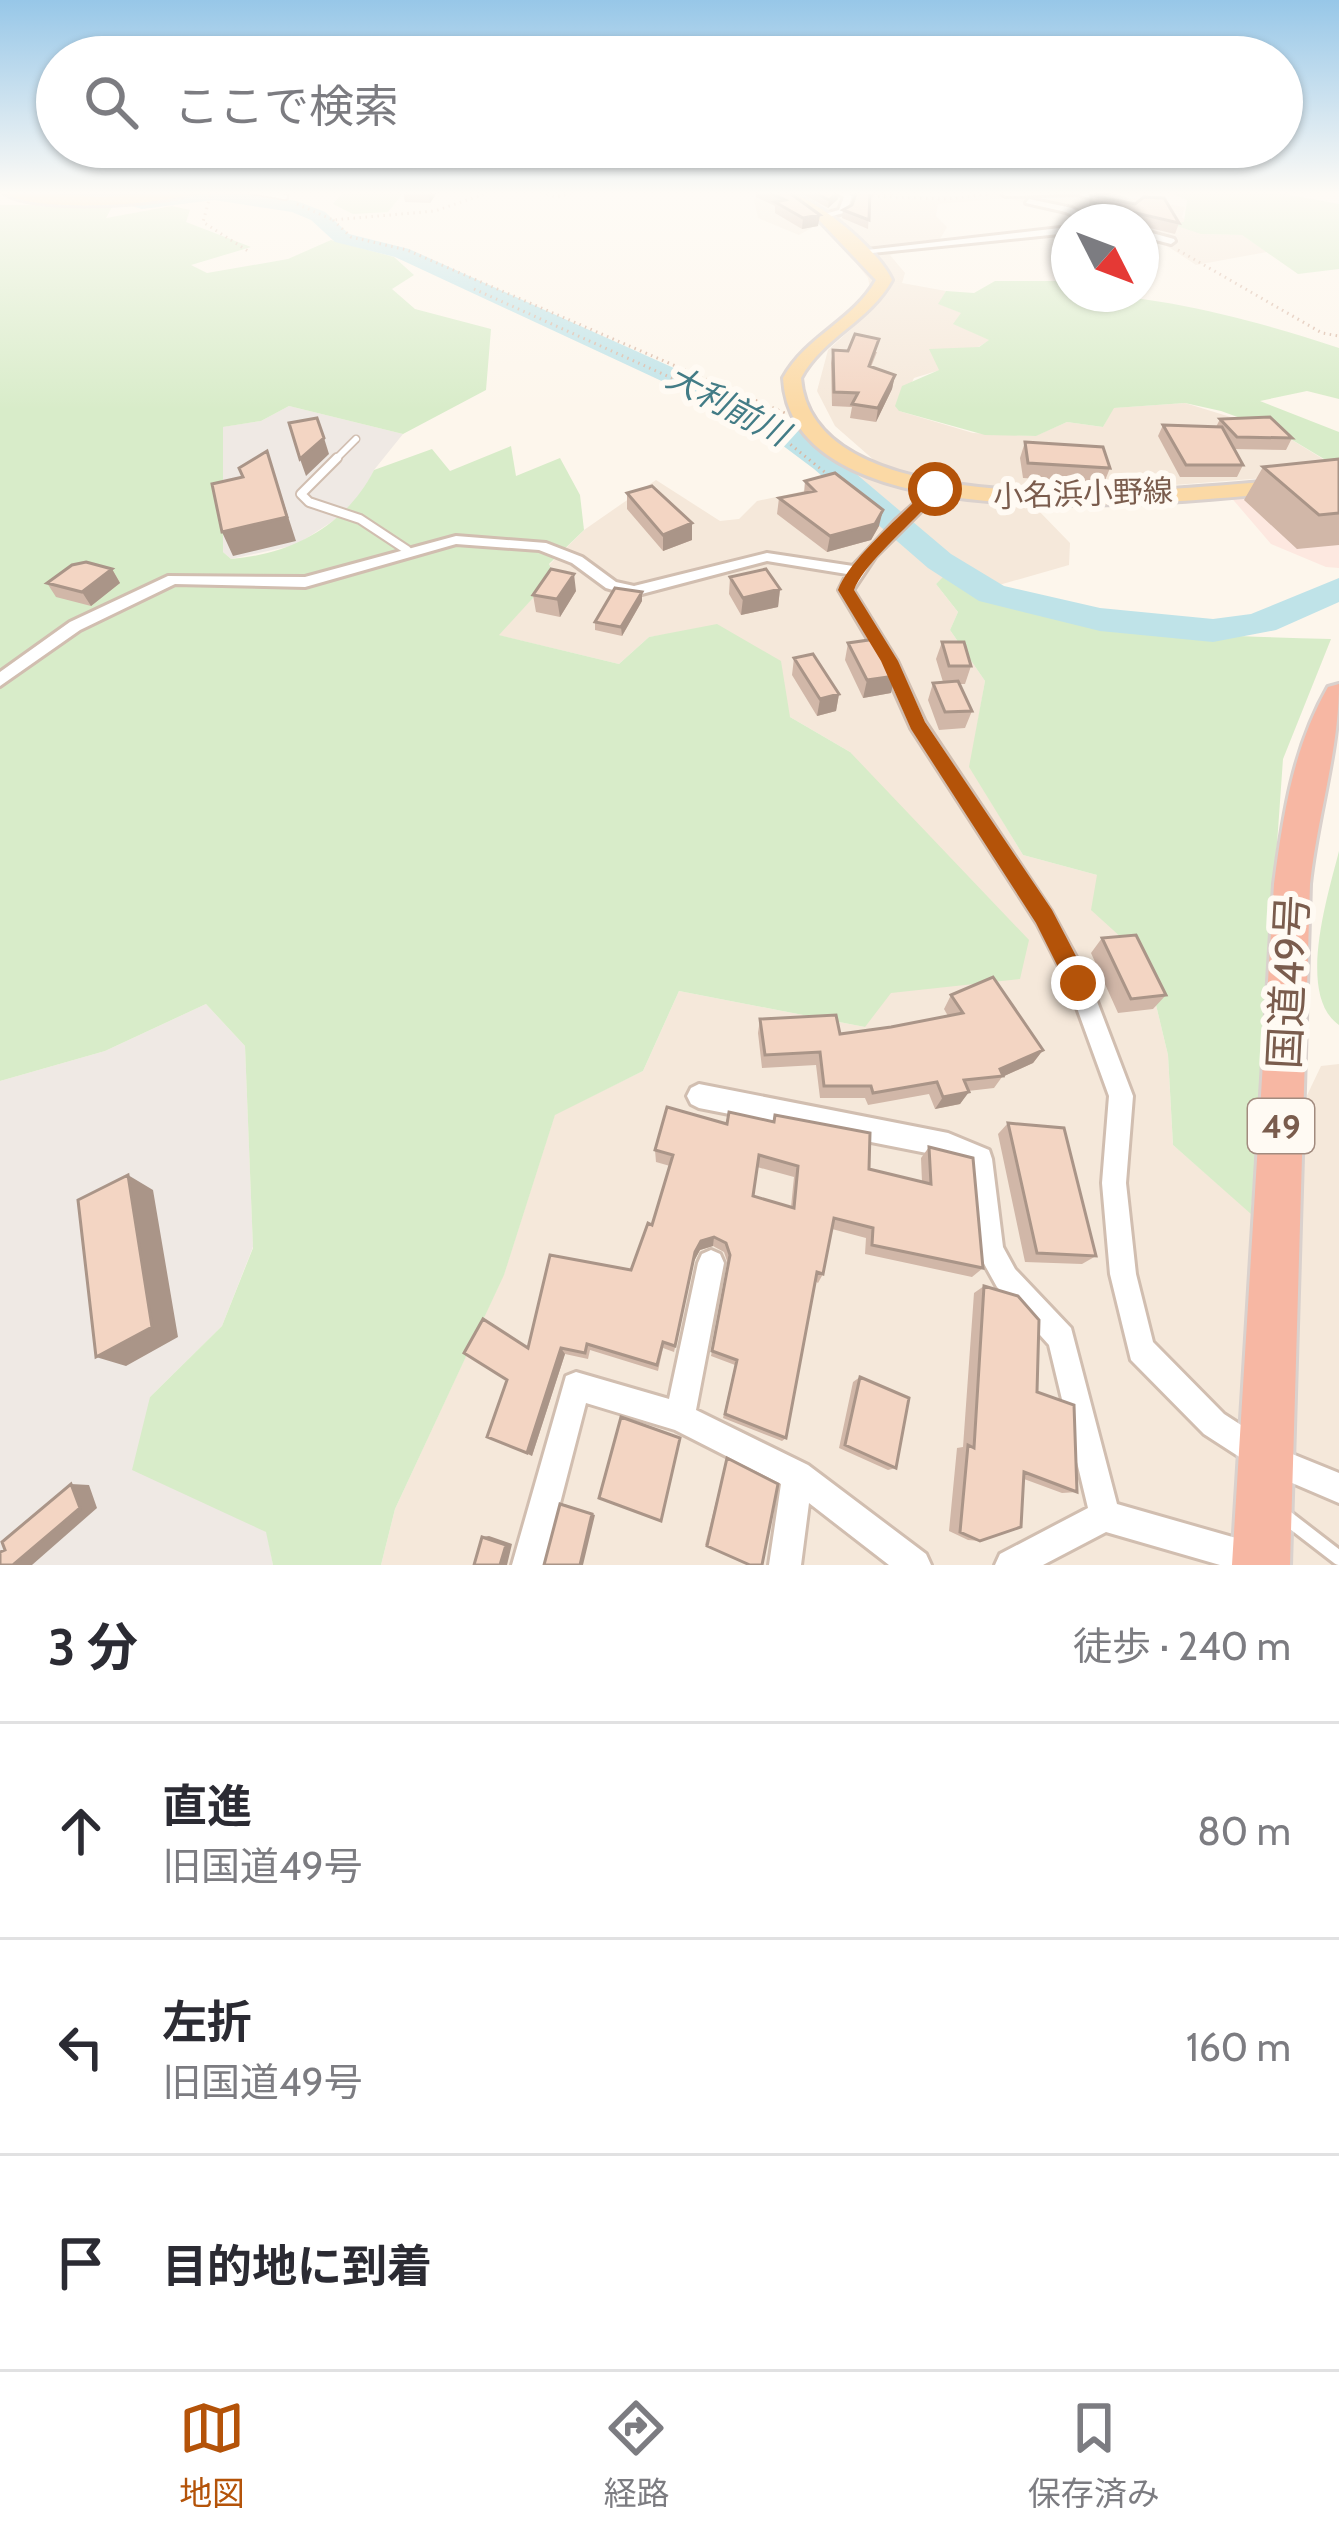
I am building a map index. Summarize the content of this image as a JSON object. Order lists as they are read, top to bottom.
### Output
{
  "streets": {
    "highway": ["国道49号", "49"],
    "main road": ["小名浜小野線"]
  },
  "water": ["大利前川"],
  "north": "bottom right",
  "page": {
    "search": "ここで検索",
    "heading": ["3 分", "徒歩 · 240 m"],
    "list": [
      ["直進", "旧国道49号", "80 m"],
      ["左折", "旧国道49号", "160 m"],
      "目的地に到着"
    ],
    "nav": ["地図", "経路", "保存済み"]
  }
}
